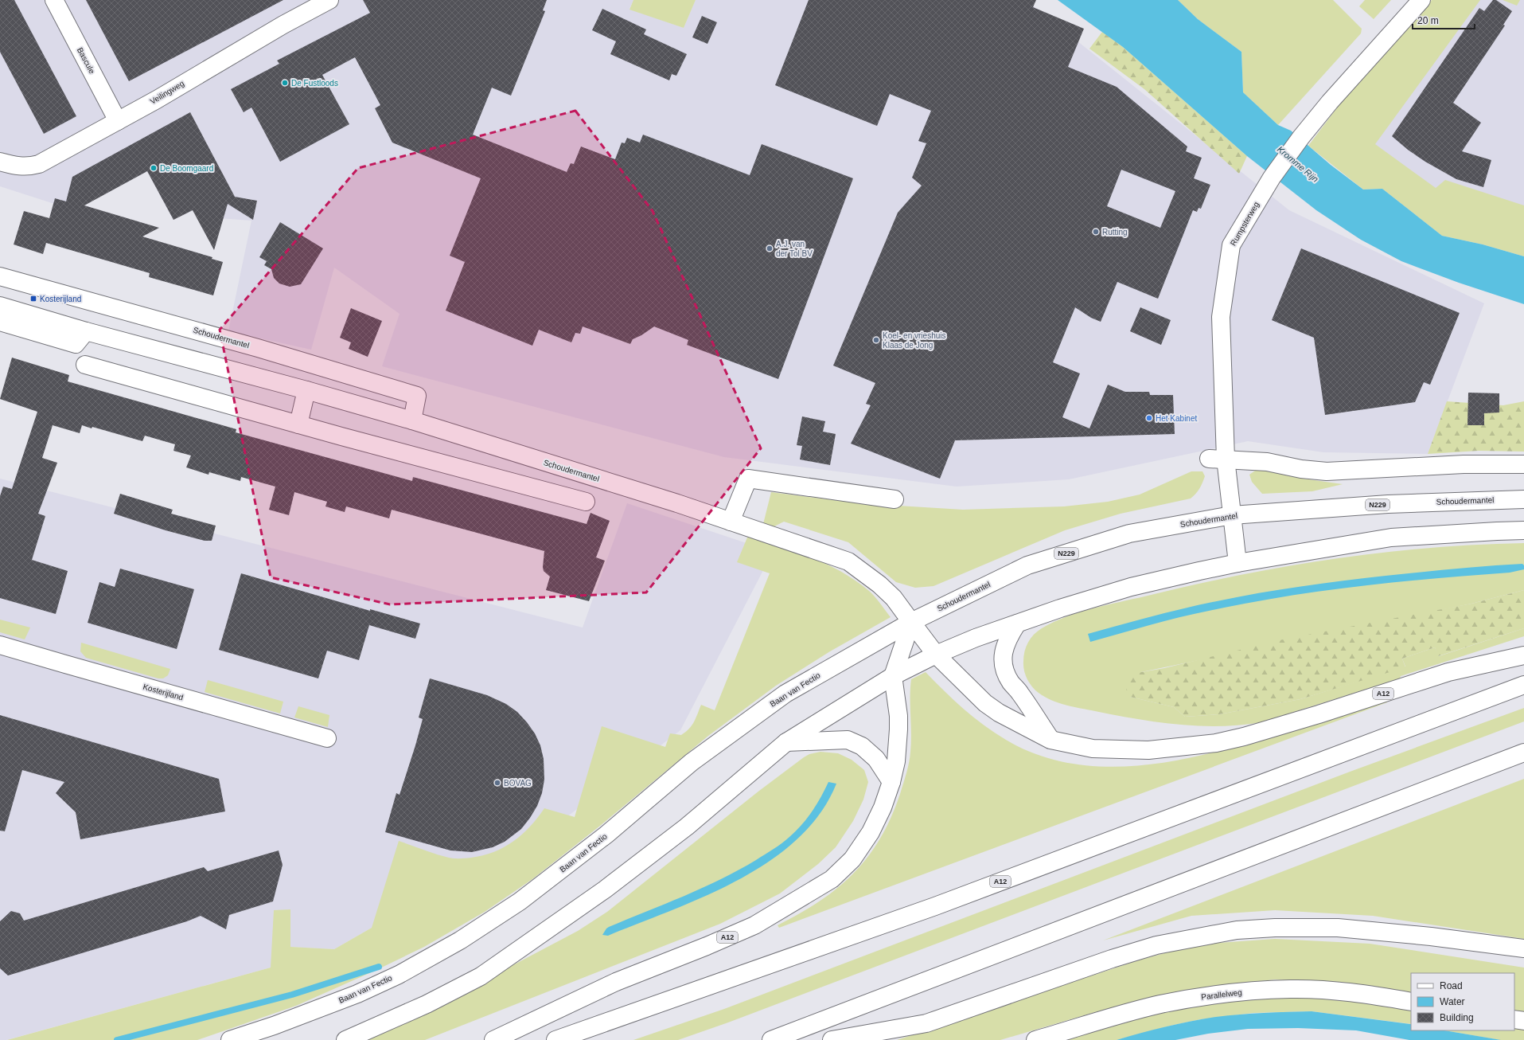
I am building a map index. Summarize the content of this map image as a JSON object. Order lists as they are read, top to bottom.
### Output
{
  "streets": {
    "main road": [
      "Bascule",
      "Veilingweg",
      "Rumpsterweg",
      "Schoudermantel",
      "N229",
      "Baan van Fectio",
      "Kosterijland",
      "A12",
      "Parallelweg"
    ]
  },
  "crossings": [
    ["Bascule", "Veilingweg"],
    ["Rumpsterweg", "Schoudermantel"],
    ["Schoudermantel", "Baan van Fectio"],
    ["Schoudermantel", "A12"],
    ["Baan van Fectio", "A12"]
  ],
  "water": ["Kromme Rijn"],
  "places": {
    "other": [
      "De Fustloods",
      "De Boomgaard",
      "Rutting",
      "A.J. van der Tol BV",
      "Koel- en vrieshuis Klaas de Jong",
      "Het Kabinet",
      "BOVAG"
    ],
    "transit": ["Kosterijland"]
  },
  "legend": ["Road", "Water", "Building"],
  "scale_bar": "20 m"
}
